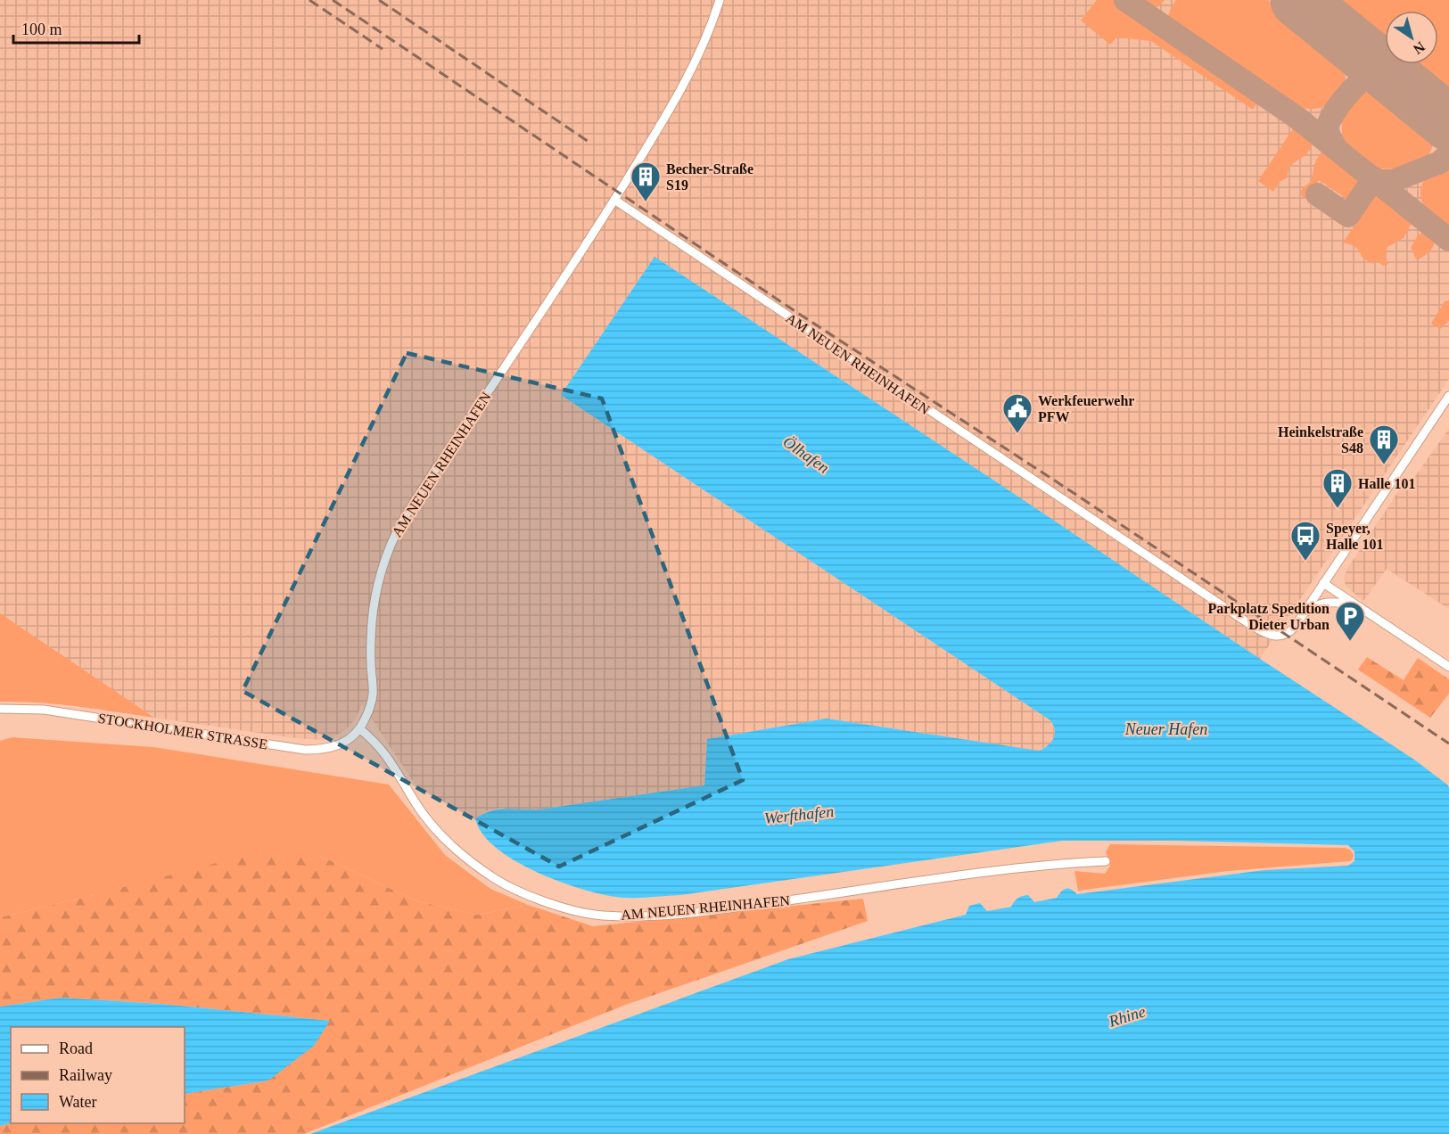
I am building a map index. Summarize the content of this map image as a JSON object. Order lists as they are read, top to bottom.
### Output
{
  "streets": {
    "street": ["AM NEUEN RHEINHAFEN", "STOCKHOLMER STRASSE"]
  },
  "crossings": [
    ["AM NEUEN RHEINHAFEN", "STOCKHOLMER STRASSE"]
  ],
  "water": [
    "Ölhafen",
    "Neuer Hafen",
    "Werfthafen",
    "Rhine"
  ],
  "places": {
    "building": ["Becher-Straße S19", "Heinkelstraße S48", "Halle 101"],
    "public building": ["Werkfeuerwehr PFW"],
    "bus stop": ["Speyer, Halle 101"],
    "parking": ["Parkplatz Spedition Dieter Urban"]
  },
  "legend": ["Road", "Railway", "Water"],
  "scale_bar": "100 m",
  "north": "bottom right"
}
